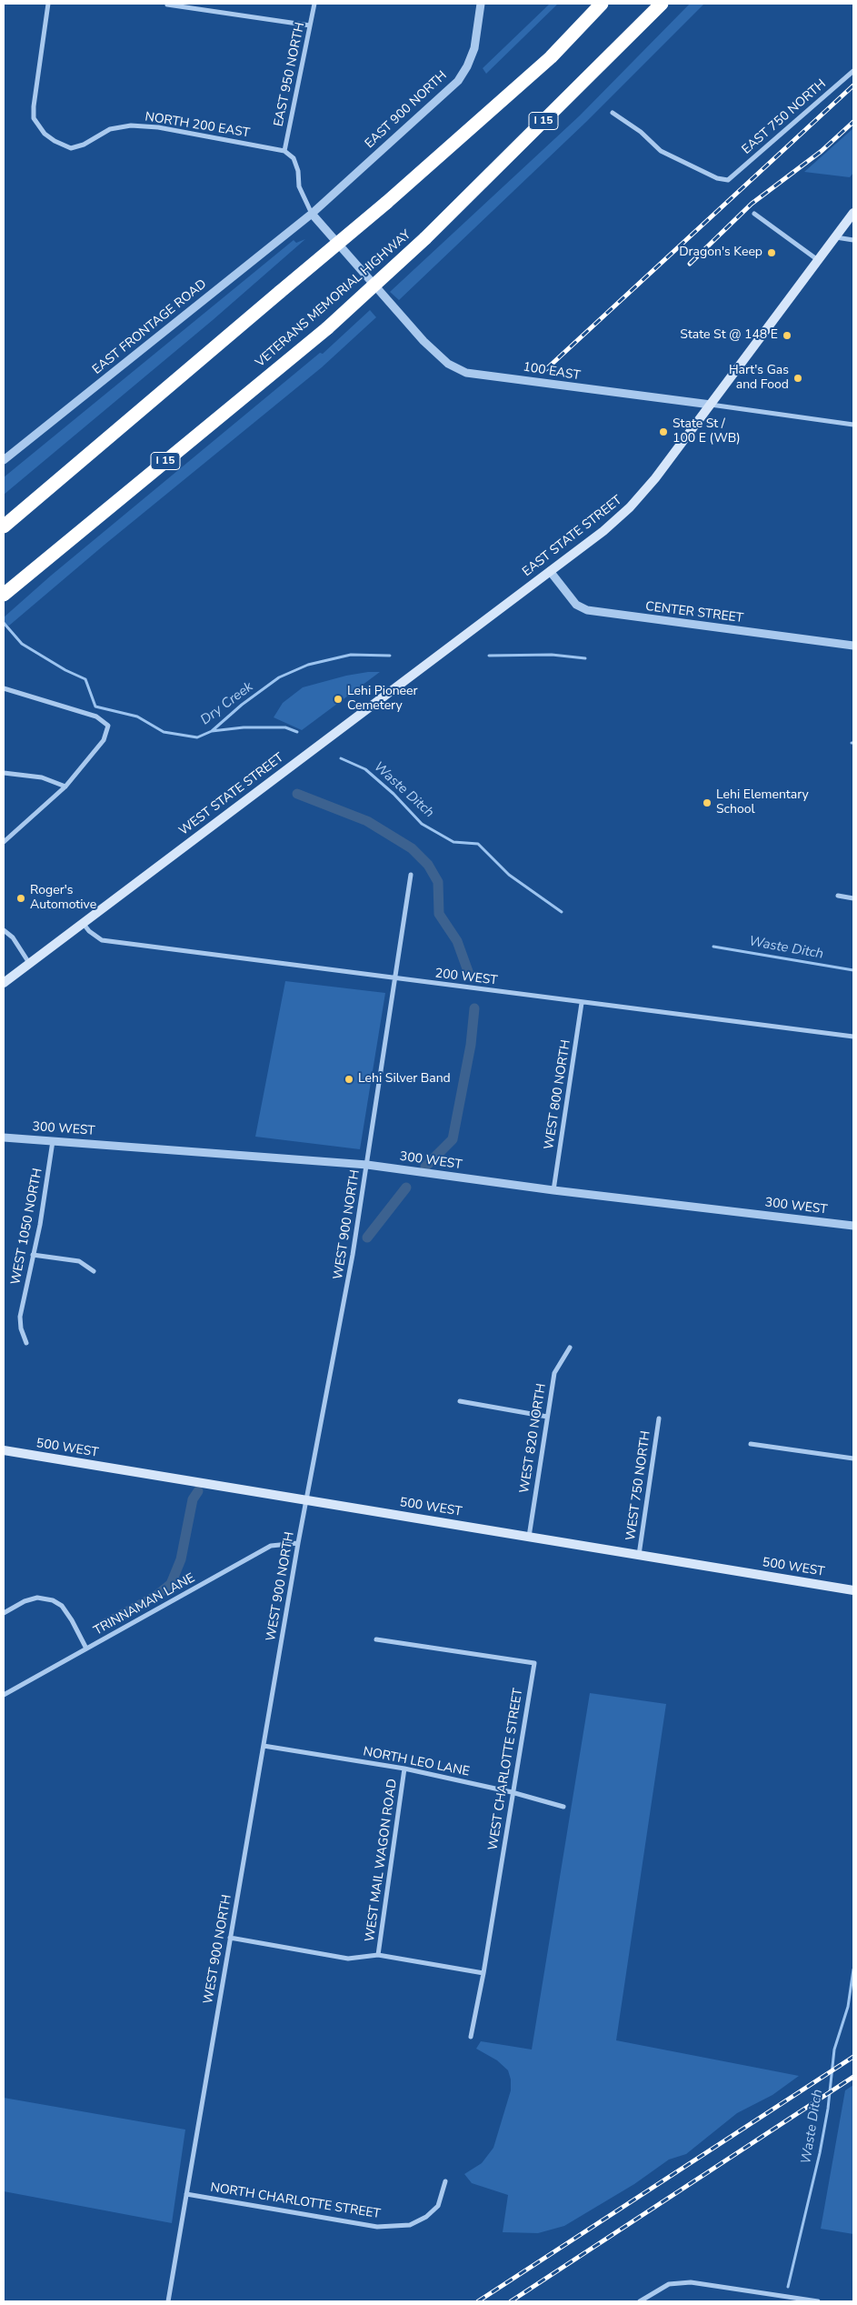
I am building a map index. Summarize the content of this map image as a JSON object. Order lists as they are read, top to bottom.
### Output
{
  "streets": {
    "highway": ["I 15", "VETERANS MEMORIAL HIGHWAY"],
    "main road": ["EAST STATE STREET", "WEST STATE STREET", "500 WEST"],
    "street": [
      "EAST 950 NORTH",
      "EAST 900 NORTH",
      "EAST 750 NORTH",
      "NORTH 200 EAST",
      "EAST FRONTAGE ROAD",
      "100 EAST",
      "CENTER STREET",
      "200 WEST",
      "WEST 800 NORTH",
      "300 WEST",
      "WEST 900 NORTH",
      "WEST 1050 NORTH",
      "WEST 820 NORTH",
      "WEST 750 NORTH",
      "TRINNAMAN LANE",
      "NORTH LEO LANE",
      "WEST CHARLOTTE STREET",
      "WEST MAIL WAGON ROAD",
      "NORTH CHARLOTTE STREET"
    ]
  },
  "crossings": [
    ["EAST 950 NORTH", "NORTH 200 EAST"],
    ["EAST 900 NORTH", "EAST FRONTAGE ROAD"],
    ["EAST 900 NORTH", "100 EAST"],
    ["EAST FRONTAGE ROAD", "100 EAST"],
    ["100 EAST", "EAST STATE STREET"],
    ["EAST STATE STREET", "CENTER STREET"],
    ["EAST STATE STREET", "WEST STATE STREET"],
    ["WEST STATE STREET", "200 WEST"],
    ["200 WEST", "WEST 800 NORTH"],
    ["200 WEST", "WEST 900 NORTH"],
    ["WEST 800 NORTH", "300 WEST"],
    ["300 WEST", "WEST 900 NORTH"],
    ["300 WEST", "WEST 1050 NORTH"],
    ["WEST 900 NORTH", "500 WEST"],
    ["WEST 900 NORTH", "TRINNAMAN LANE"],
    ["WEST 900 NORTH", "NORTH LEO LANE"],
    ["WEST 900 NORTH", "NORTH CHARLOTTE STREET"],
    ["WEST 820 NORTH", "500 WEST"],
    ["500 WEST", "WEST 750 NORTH"],
    ["NORTH LEO LANE", "WEST CHARLOTTE STREET"],
    ["NORTH LEO LANE", "WEST MAIL WAGON ROAD"]
  ],
  "water": ["Dry Creek", "Waste Ditch"],
  "places": [
    "Dragon's Keep",
    "State St @ 148 E",
    "Hart's Gas and Food",
    "State St / 100 E (WB)",
    "Lehi Pioneer Cemetery",
    "Lehi Elementary School",
    "Roger's Automotive",
    "Lehi Silver Band"
  ]
}
